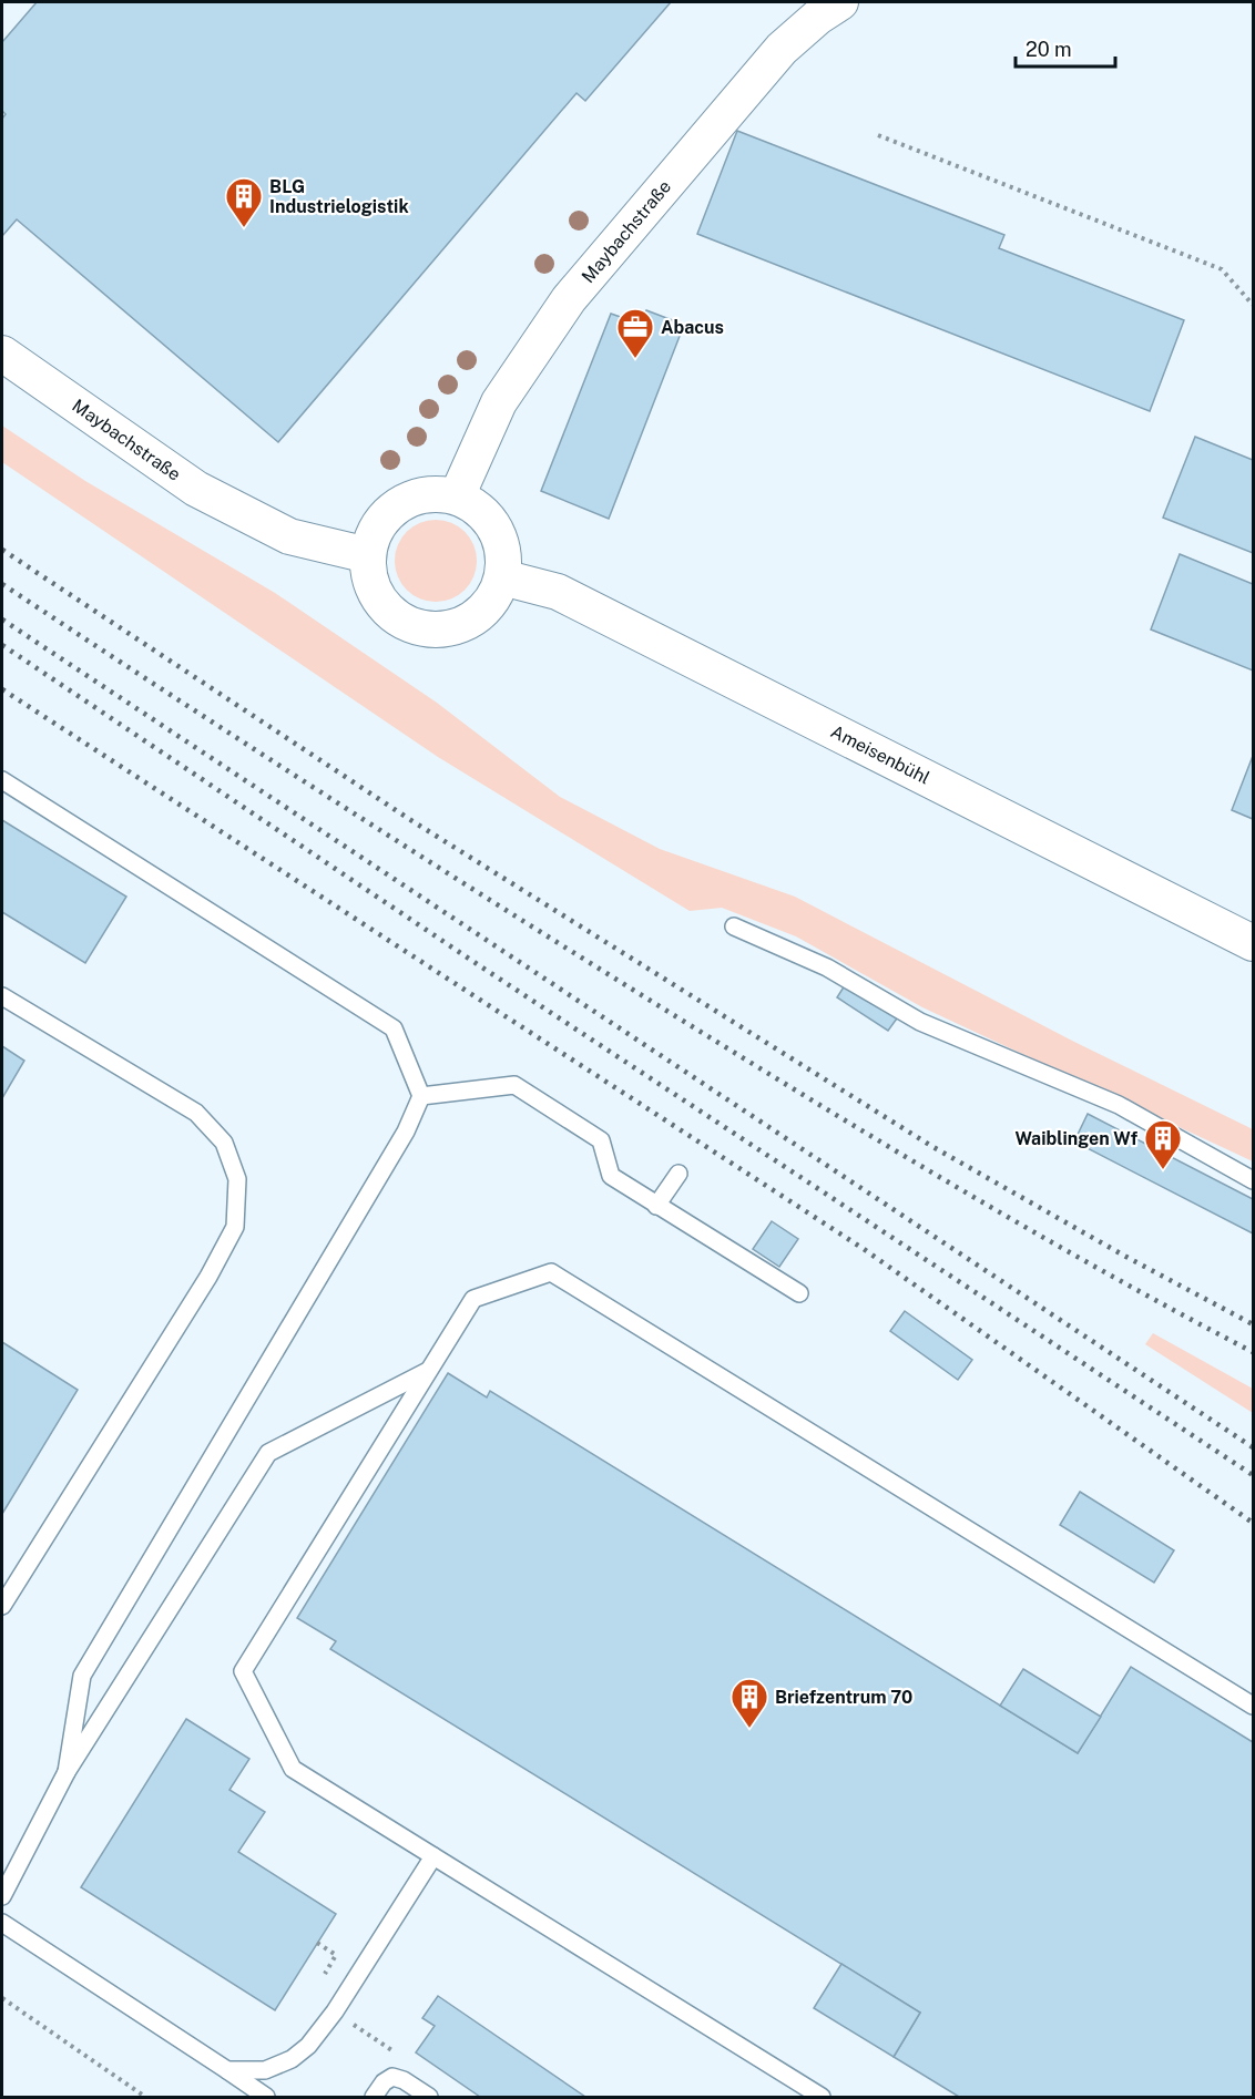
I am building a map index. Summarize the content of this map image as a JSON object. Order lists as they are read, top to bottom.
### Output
{
  "streets": {
    "street": ["Maybachstraße", "Ameisenbühl"]
  },
  "crossings": [
    ["Maybachstraße", "Ameisenbühl"]
  ],
  "places": {
    "building": ["BLG Industrielogistik", "Waiblingen Wf", "Briefzentrum 70"],
    "office": ["Abacus"]
  },
  "scale_bar": "20 m"
}
